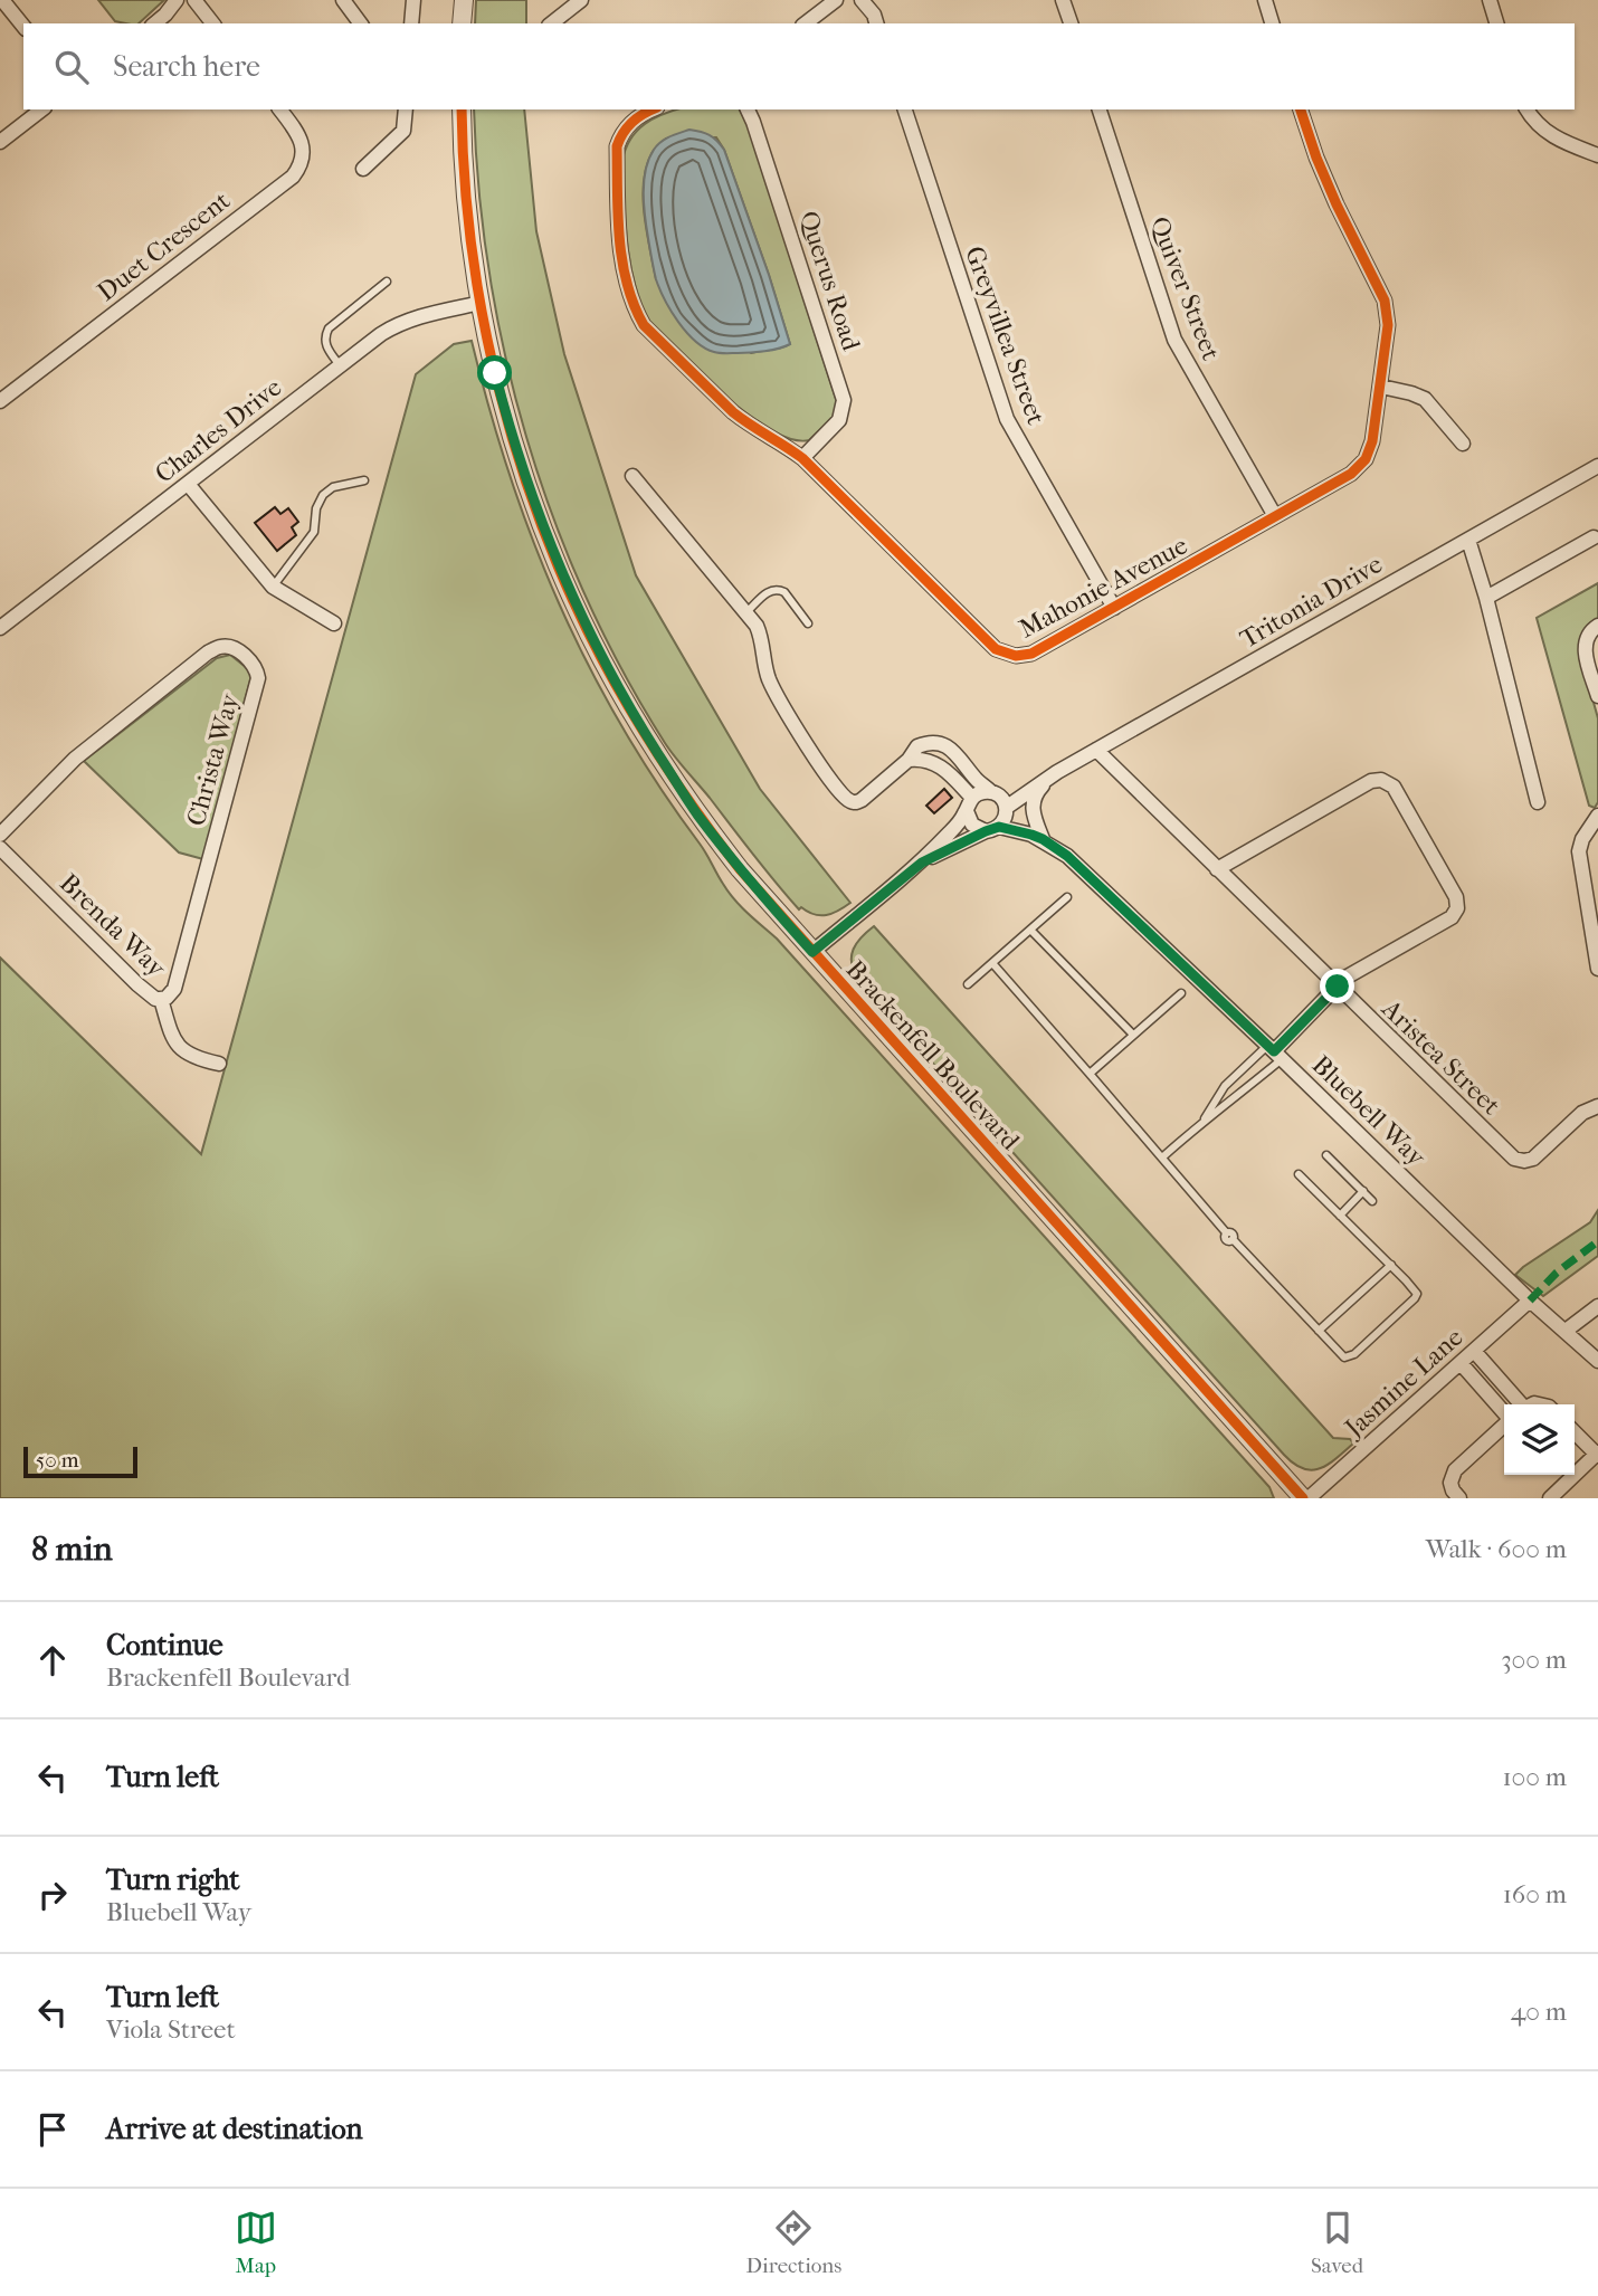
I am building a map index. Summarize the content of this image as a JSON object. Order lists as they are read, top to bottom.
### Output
{
  "streets": {
    "street": [
      "Duet Crescent",
      "Querus Road",
      "Quiver Street",
      "Greyvillea Street",
      "Charles Drive",
      "Mahonie Avenue",
      "Tritonia Drive",
      "Christa Way",
      "Brenda Way",
      "Brackenfell Boulevard",
      "Aristea Street",
      "Bluebell Way",
      "Jasmine Lane"
    ]
  },
  "crossings": [
    ["Querus Road", "Mahonie Avenue"],
    ["Quiver Street", "Mahonie Avenue"],
    ["Greyvillea Street", "Mahonie Avenue"],
    ["Charles Drive", "Brackenfell Boulevard"],
    ["Tritonia Drive", "Aristea Street"],
    ["Tritonia Drive", "Bluebell Way"],
    ["Christa Way", "Brenda Way"],
    ["Bluebell Way", "Jasmine Lane"]
  ],
  "scale_bar": "50 m",
  "page": {
    "search": "Search here",
    "scale": "50 m",
    "heading": ["8 min", "Walk · 600 m"],
    "list": [
      ["Continue", "Brackenfell Boulevard", "300 m"],
      ["Turn left", "100 m"],
      ["Turn right", "Bluebell Way", "160 m"],
      ["Turn left", "Viola Street", "40 m"],
      "Arrive at destination"
    ],
    "nav": ["Map", "Directions", "Saved"]
  }
}
